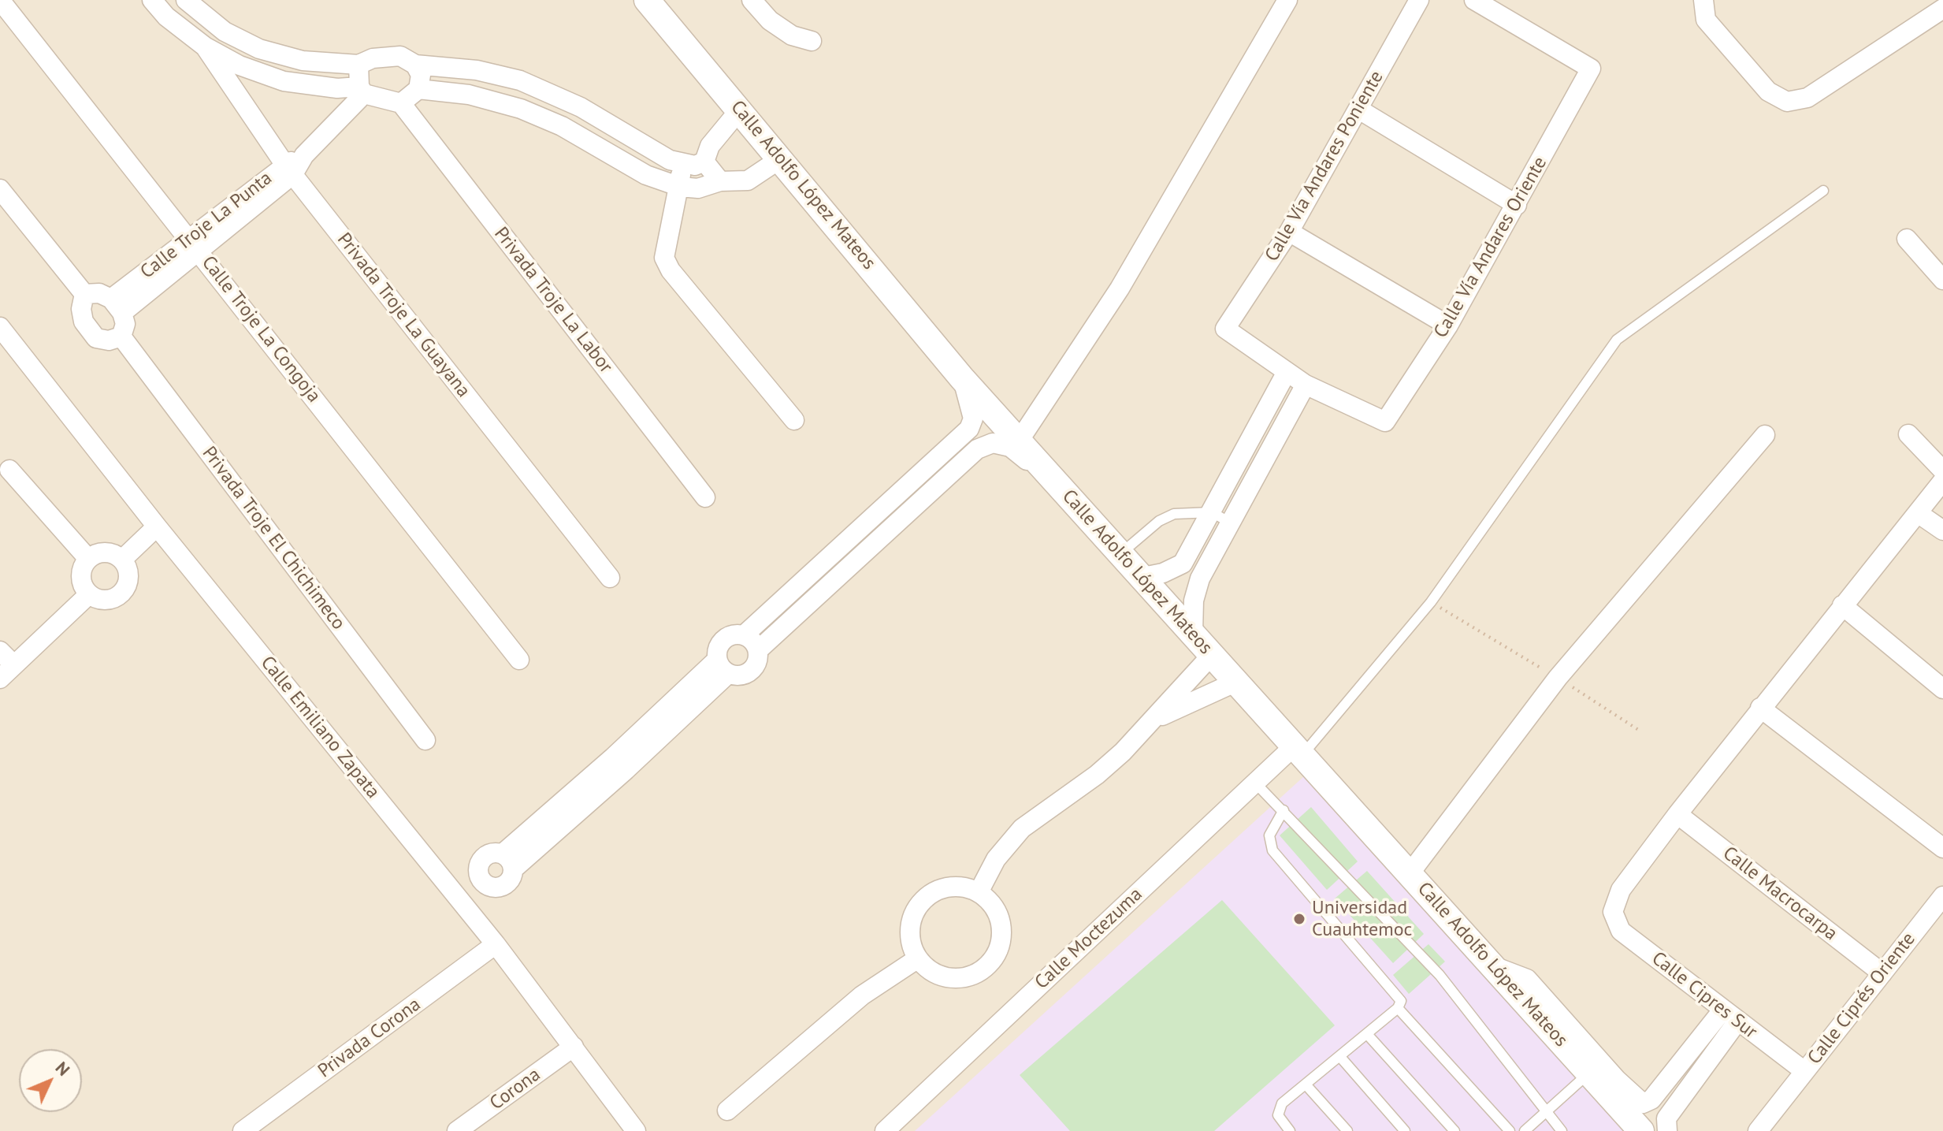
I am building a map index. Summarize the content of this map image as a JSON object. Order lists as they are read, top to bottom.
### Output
{
  "streets": {
    "street": [
      "Calle Vía Andares Poniente",
      "Calle Adolfo López Mateos",
      "Calle Troje La Punta",
      "Calle Vía Andares Oriente",
      "Privada Troje La Labor",
      "Privada Troje La Guayana",
      "Calle Troje La Congoja",
      "Privada Troje El Chichimeco",
      "Calle Emiliano Zapata",
      "Calle Macrocarpa",
      "Calle Moctezuma",
      "Calle Cipres Sur",
      "Calle Ciprés Oriente",
      "Privada Corona",
      "Corona"
    ]
  },
  "crossings": [
    ["Calle Adolfo López Mateos", "Calle Moctezuma"],
    ["Calle Troje La Punta", "Privada Troje La Labor"],
    ["Calle Troje La Punta", "Privada Troje La Guayana"],
    ["Calle Troje La Punta", "Calle Troje La Congoja"],
    ["Calle Troje La Punta", "Privada Troje El Chichimeco"],
    ["Calle Emiliano Zapata", "Privada Corona"],
    ["Calle Emiliano Zapata", "Corona"],
    ["Calle Macrocarpa", "Calle Cipres Sur"],
    ["Calle Macrocarpa", "Calle Ciprés Oriente"],
    ["Calle Cipres Sur", "Calle Ciprés Oriente"]
  ],
  "places": ["Universidad Cuauhtemoc"],
  "north": "top right"
}
